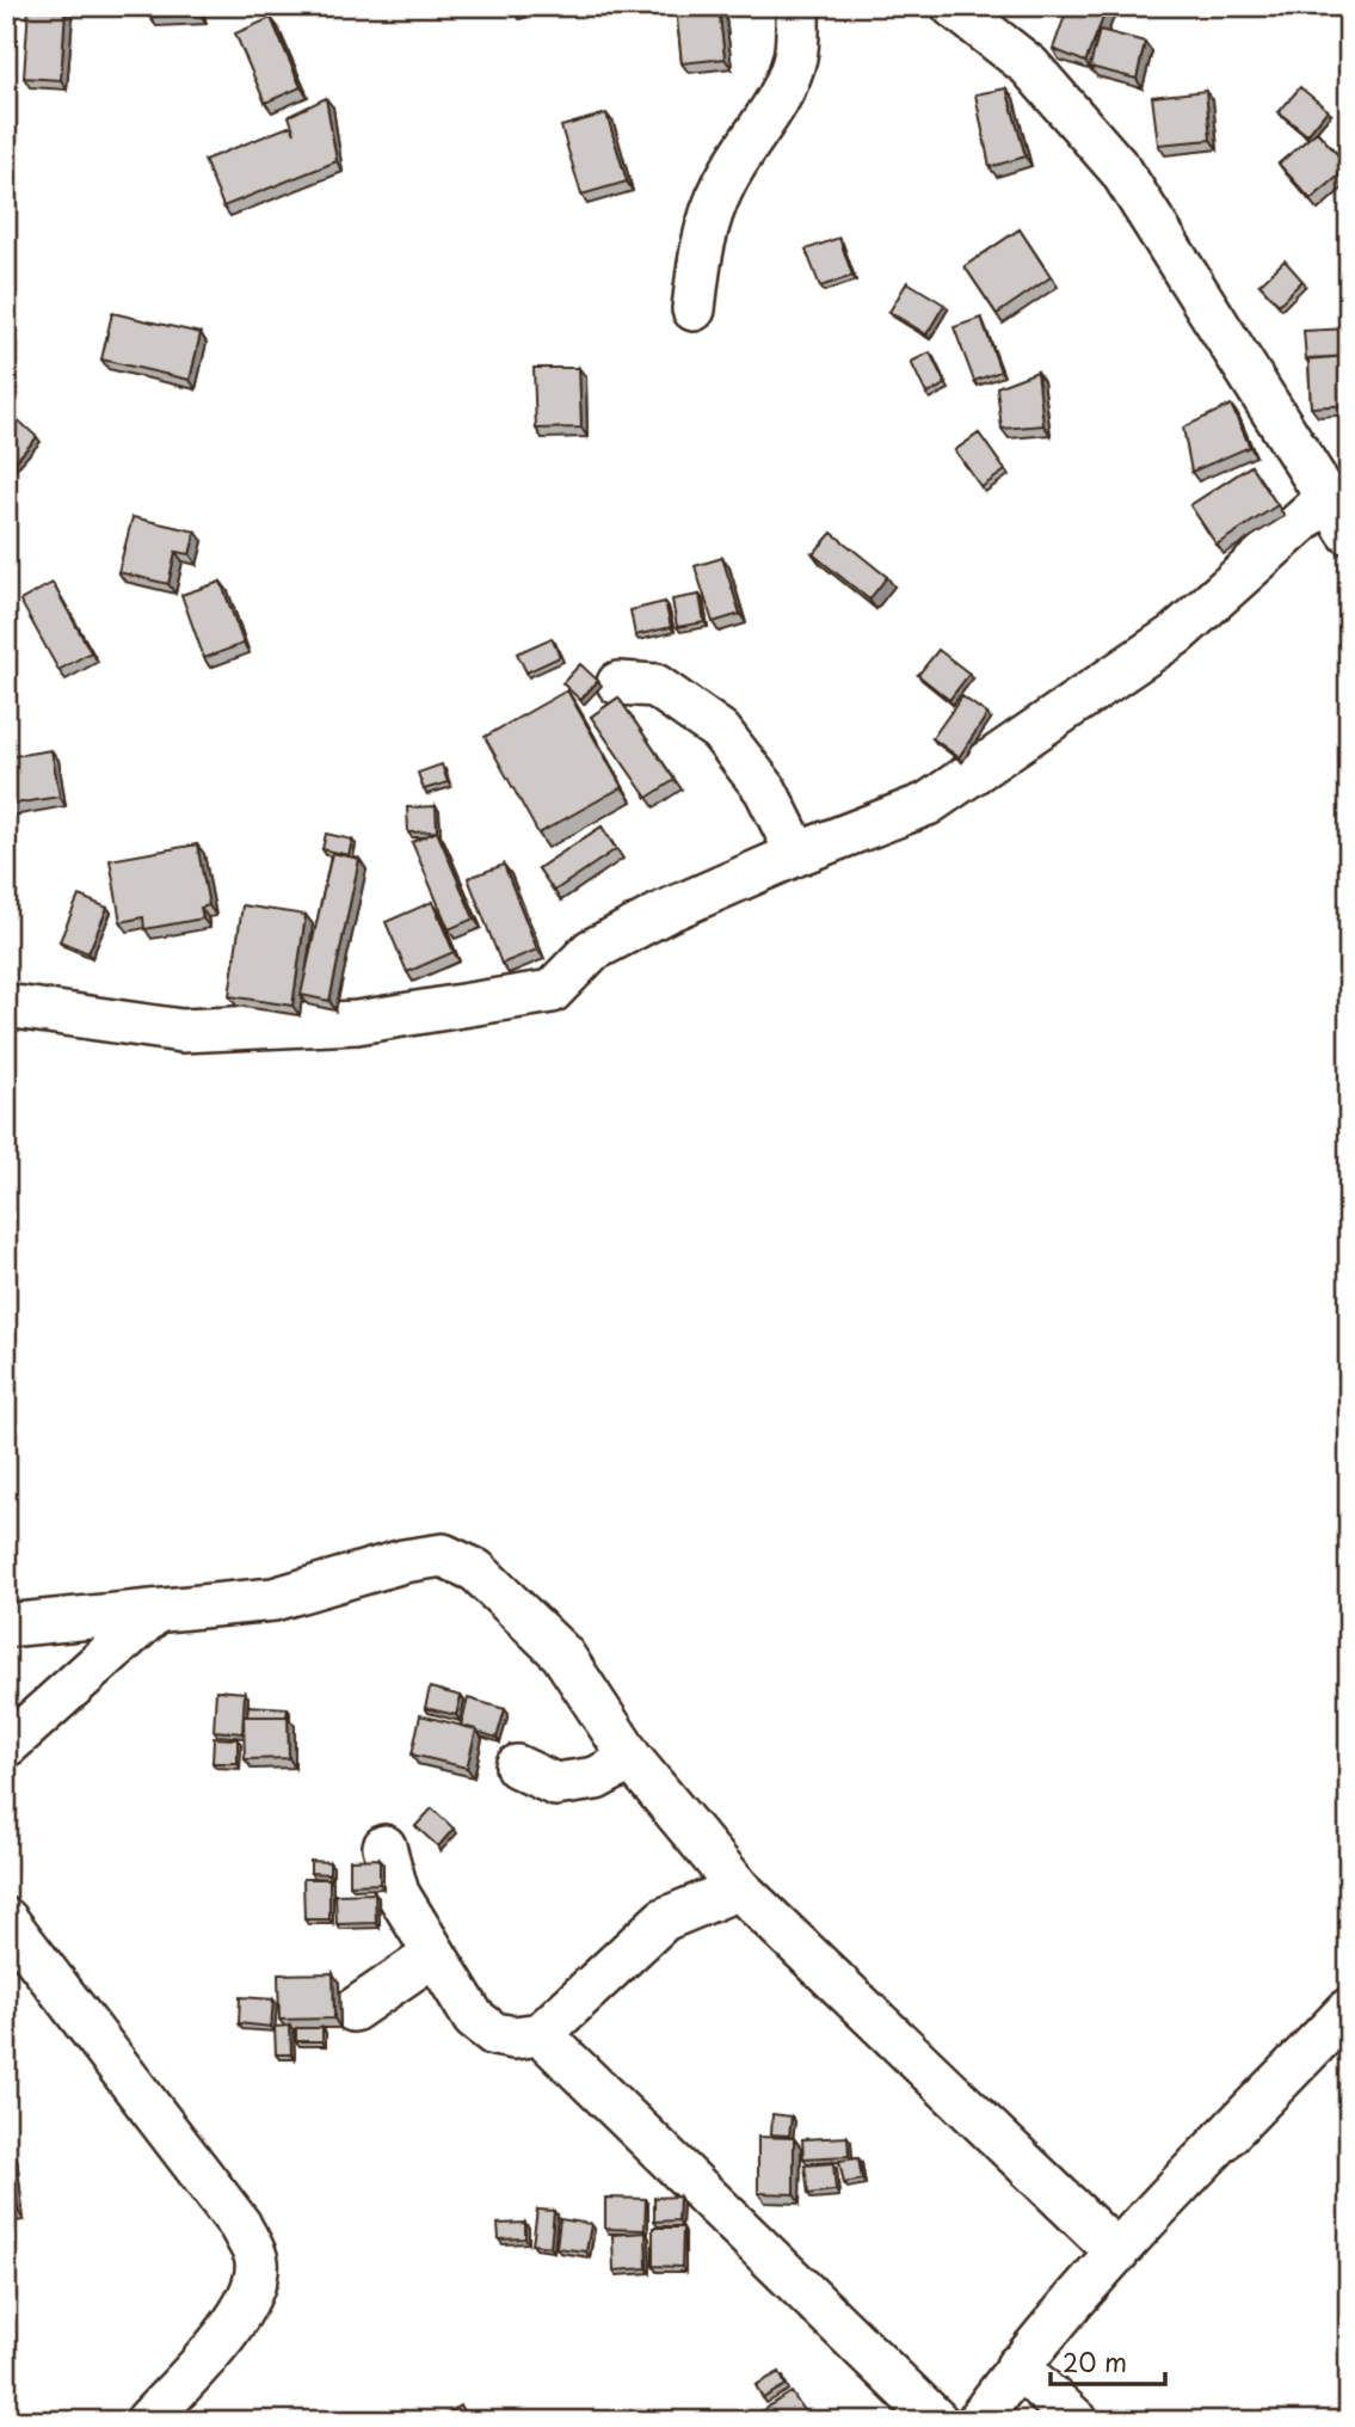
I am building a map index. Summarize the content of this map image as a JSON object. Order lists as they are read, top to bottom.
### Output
{
  "scale_bar": "20 m"
}
